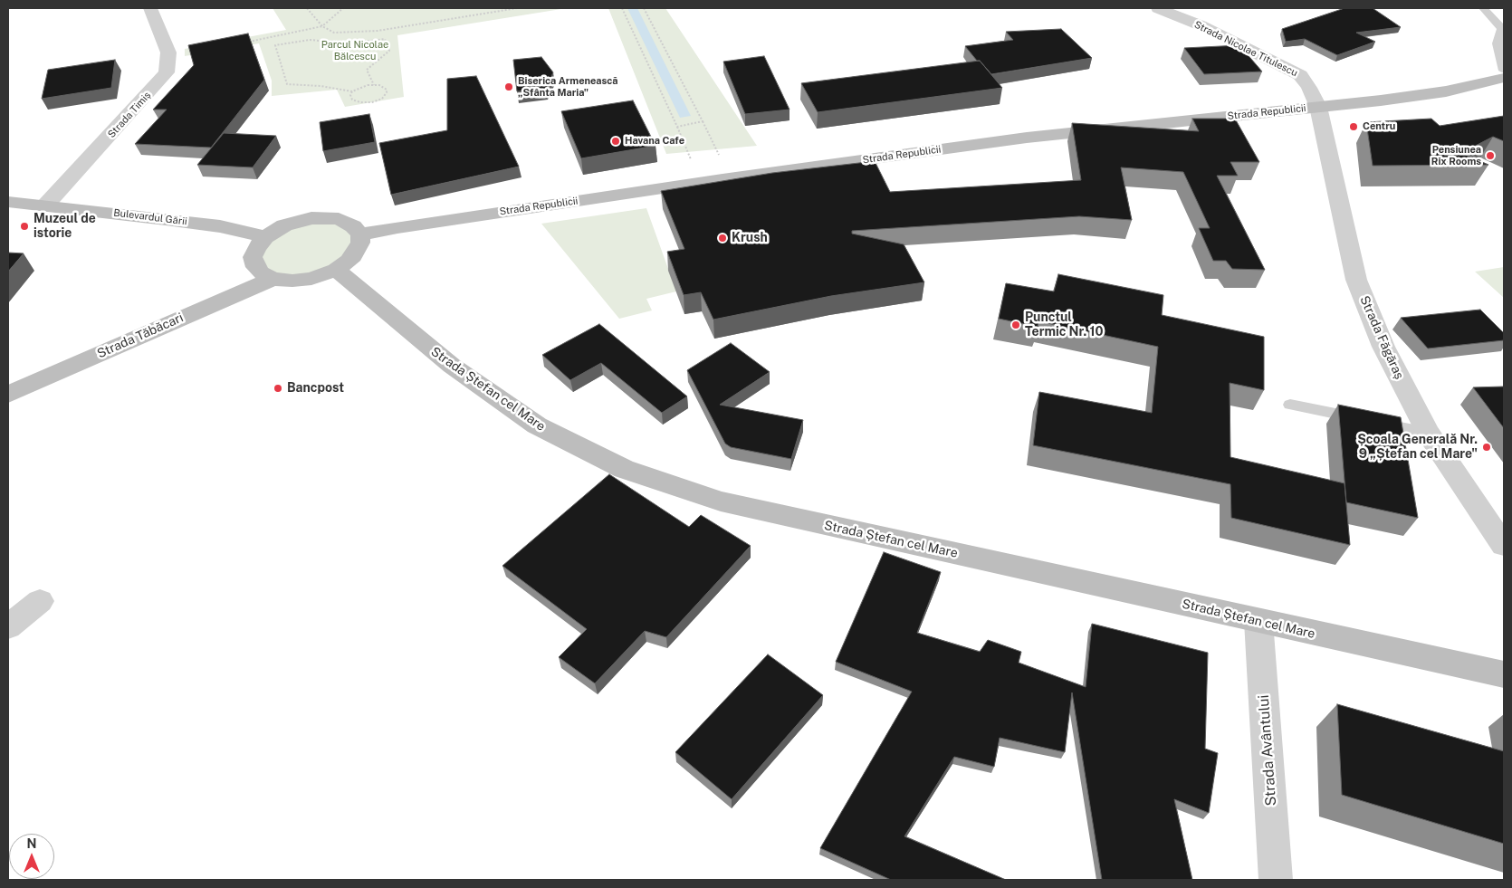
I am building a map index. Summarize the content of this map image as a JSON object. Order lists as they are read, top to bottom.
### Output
{
  "streets": {
    "main road": [
      "Strada Republicii",
      "Bulevardul Gării",
      "Strada Tăbăcari",
      "Strada Ștefan cel Mare"
    ],
    "street": [
      "Strada Nicolae Titulescu",
      "Strada Timiș",
      "Strada Făgăraș",
      "Strada Avântului"
    ]
  },
  "crossings": [
    ["Strada Nicolae Titulescu", "Strada Republicii"],
    ["Strada Nicolae Titulescu", "Strada Făgăraș"],
    ["Strada Republicii", "Strada Făgăraș"],
    ["Strada Timiș", "Bulevardul Gării"],
    ["Strada Ștefan cel Mare", "Strada Avântului"]
  ],
  "parks": ["Parcul Nicolae Bălcescu"],
  "places": [
    "Biserica Armenească „Sfânta Maria\"",
    "Centru",
    "Havana Cafe",
    "Pensiunea Rix Rooms",
    "Muzeul de istorie",
    "Krush",
    "Punctul Termic Nr. 10",
    "Bancpost",
    "Școala Generală Nr. 9 „Ștefan cel Mare\""
  ],
  "north": "top"
}
